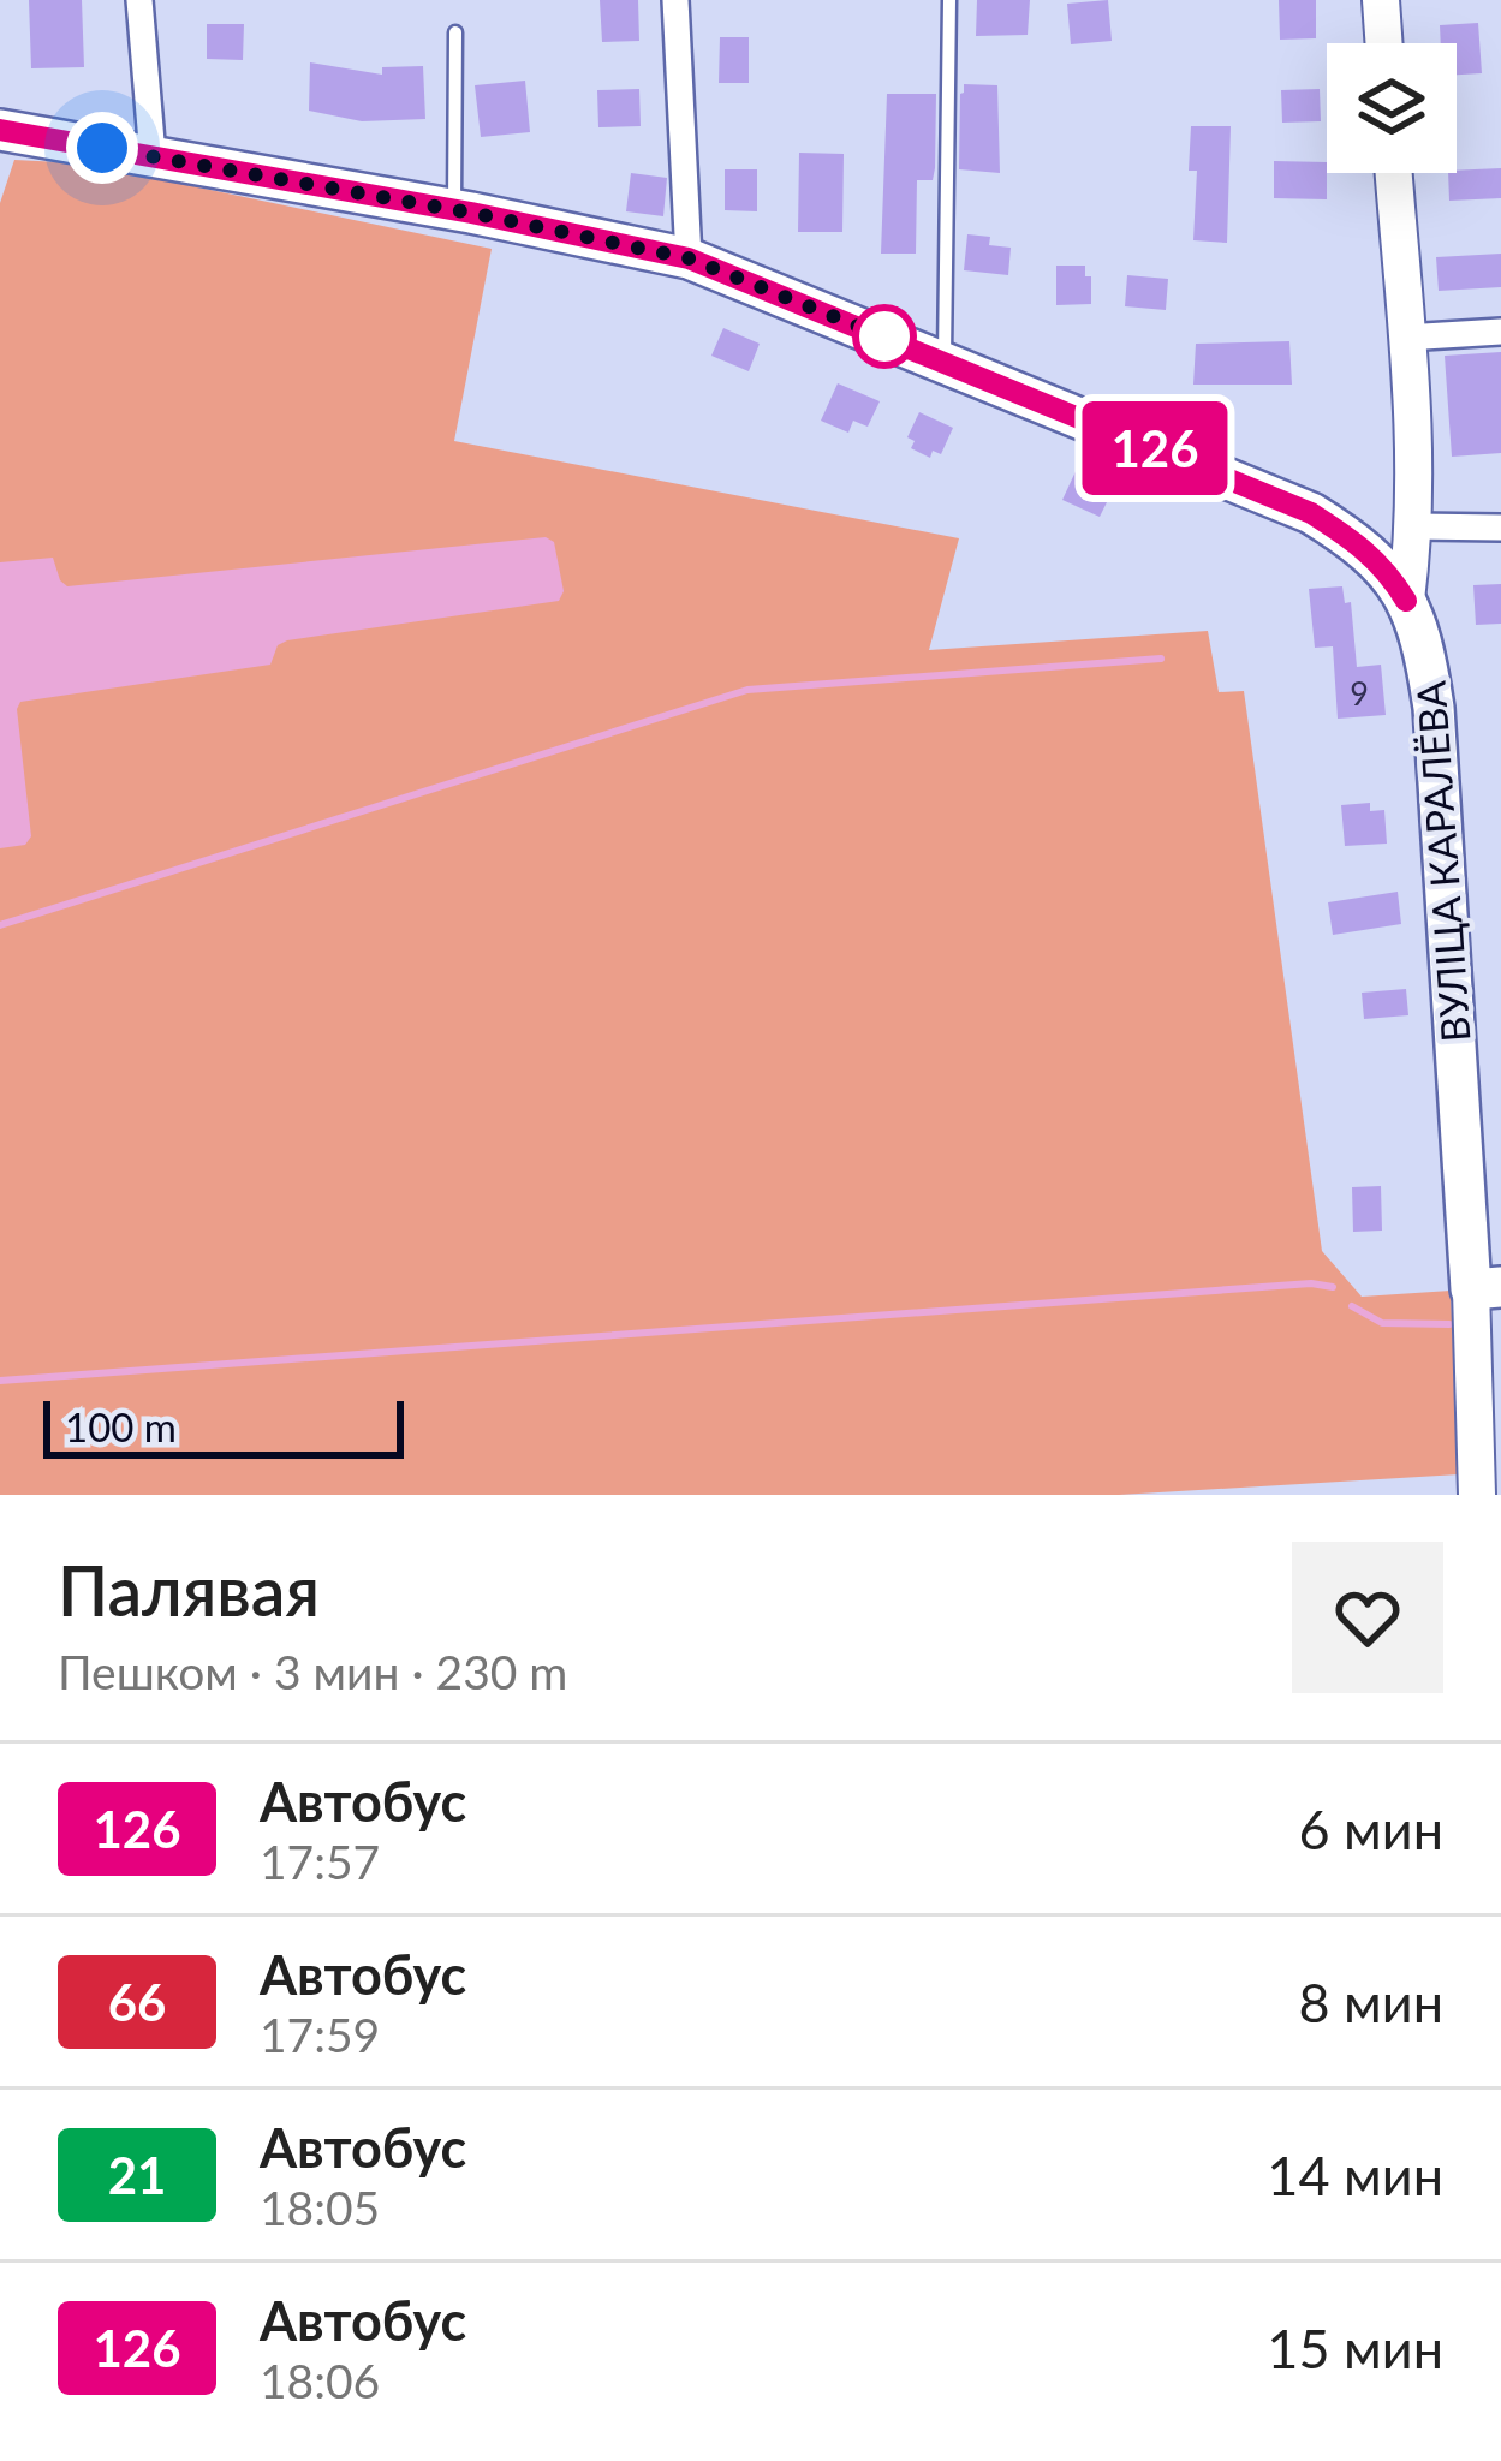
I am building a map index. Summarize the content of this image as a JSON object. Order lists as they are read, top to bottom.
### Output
{
  "streets": {
    "main road": ["ВУЛІЦА КАРАЛЁВА"]
  },
  "lines": ["bus line 126"],
  "house_numbers": ["9"],
  "scale_bar": "100 m",
  "page": {
    "on_map": "126",
    "scale": "100 m",
    "heading": ["Палявая", "Пешком · 3 мин · 230 m"],
    "list": [
      {
        "mark": "126",
        "name": "Автобус",
        "note": "17:57",
        "value": "6 мин"
      },
      {
        "mark": "66",
        "name": "Автобус",
        "note": "17:59",
        "value": "8 мин"
      },
      {
        "mark": "21",
        "name": "Автобус",
        "note": "18:05",
        "value": "14 мин"
      },
      {
        "mark": "126",
        "name": "Автобус",
        "note": "18:06",
        "value": "15 мин"
      }
    ]
  }
}
